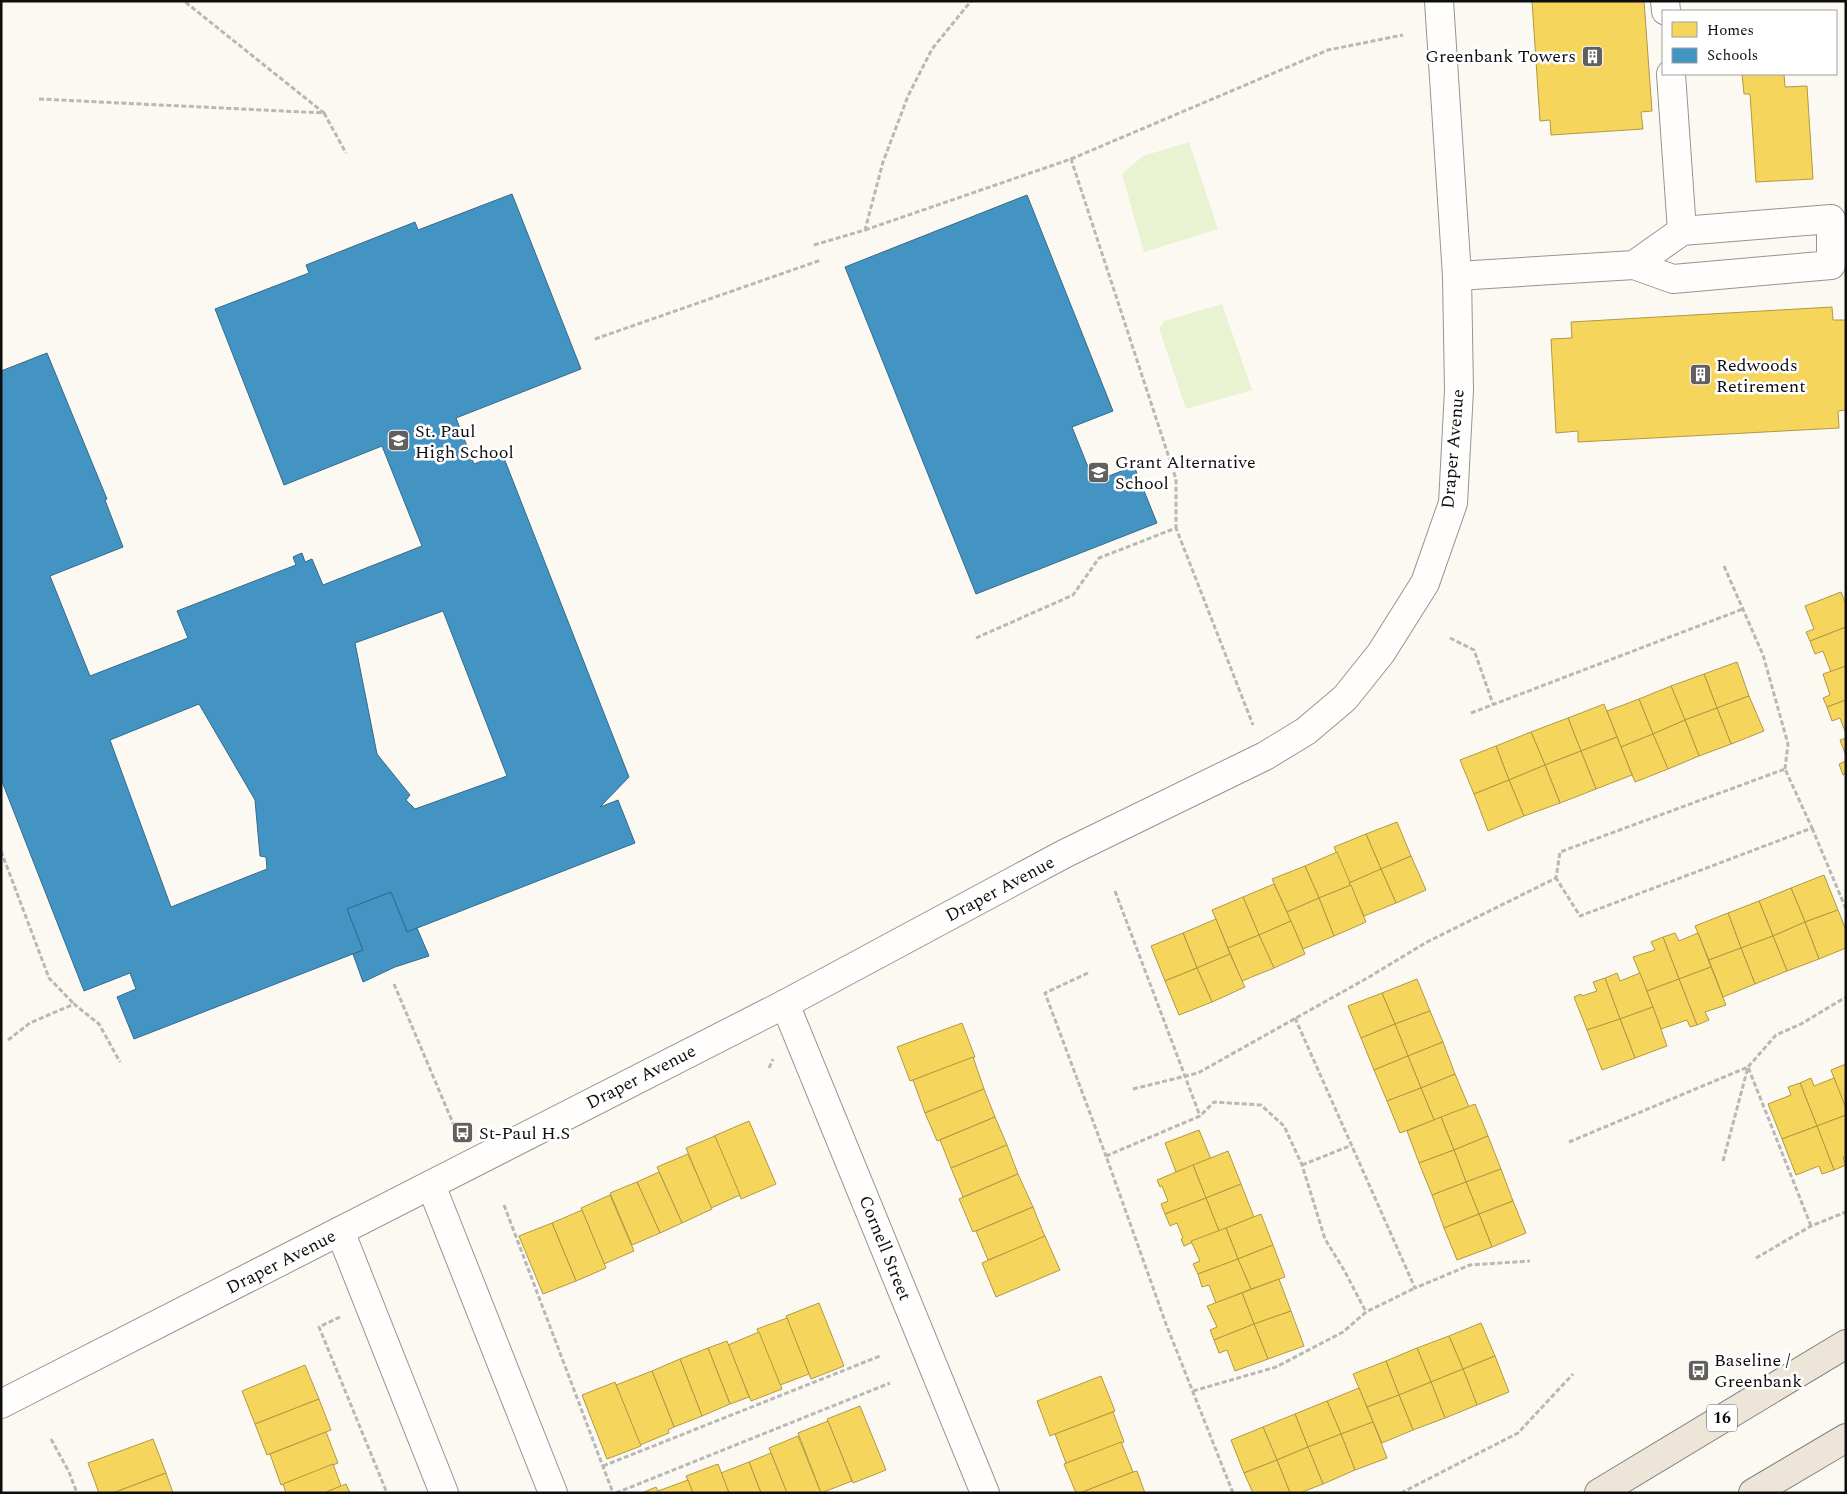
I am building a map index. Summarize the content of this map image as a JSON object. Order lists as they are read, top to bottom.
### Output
{
  "streets": {
    "main road": ["16"],
    "street": ["Draper Avenue", "Cornell Street"]
  },
  "crossings": [
    ["Draper Avenue", "Cornell Street"]
  ],
  "places": {
    "building": ["Greenbank Towers", "Redwoods Retirement"],
    "school or university": ["St. Paul High School", "Grant Alternative School"],
    "bus stop": ["St-Paul H.S", "Baseline / Greenbank"]
  },
  "legend": ["Homes", "Schools"]
}
